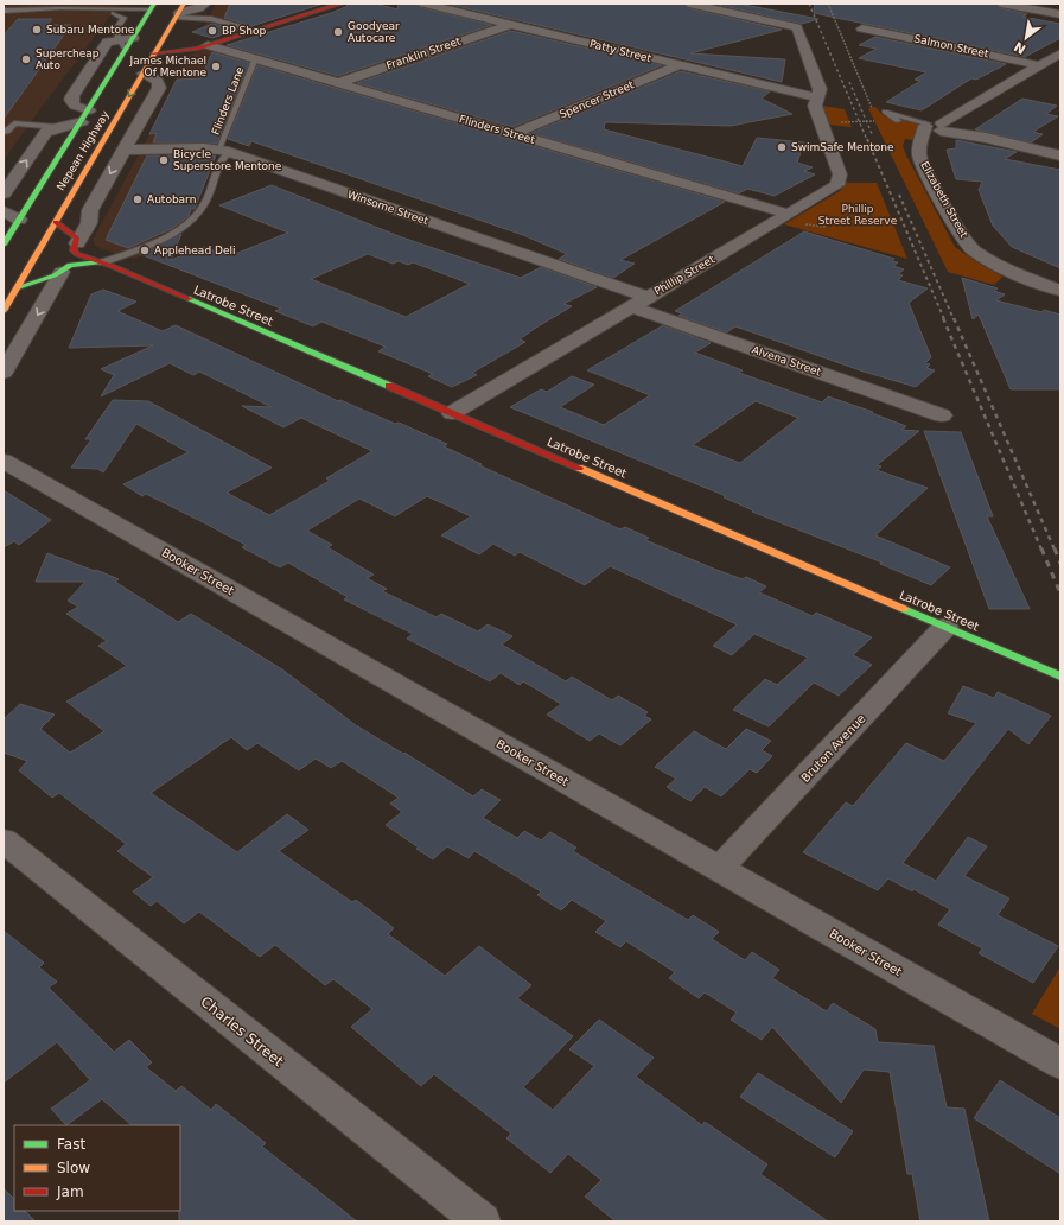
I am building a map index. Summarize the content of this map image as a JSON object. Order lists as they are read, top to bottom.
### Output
{
  "streets": {
    "main road": ["Nepean Highway", "Latrobe Street"],
    "street": [
      "Salmon Street",
      "Patty Street",
      "Franklin Street",
      "Spencer Street",
      "Flinders Street",
      "Elizabeth Street",
      "Winsome Street",
      "Phillip Street",
      "Alvena Street",
      "Booker Street",
      "Bruton Avenue",
      "Charles Street"
    ],
    "lane": ["Flinders Lane"]
  },
  "crossings": [
    ["Patty Street", "Franklin Street"],
    ["Patty Street", "Spencer Street"],
    ["Patty Street", "Phillip Street"],
    ["Franklin Street", "Flinders Street"],
    ["Spencer Street", "Flinders Street"],
    ["Flinders Lane", "Flinders Street"],
    ["Flinders Lane", "Winsome Street"],
    ["Flinders Lane", "Latrobe Street"],
    ["Flinders Street", "Phillip Street"],
    ["Nepean Highway", "Latrobe Street"],
    ["Winsome Street", "Phillip Street"],
    ["Phillip Street", "Latrobe Street"],
    ["Phillip Street", "Alvena Street"],
    ["Latrobe Street", "Bruton Avenue"],
    ["Booker Street", "Bruton Avenue"]
  ],
  "parks": ["Phillip Street Reserve"],
  "places": [
    "Subaru Mentone",
    "BP Shop",
    "Goodyear Autocare",
    "Supercheap Auto",
    "James Michael Of Mentone",
    "SwimSafe Mentone",
    "Bicycle Superstore Mentone",
    "Autobarn",
    "Applehead Deli"
  ],
  "legend": ["Fast", "Slow", "Jam"],
  "north": "bottom left"
}
